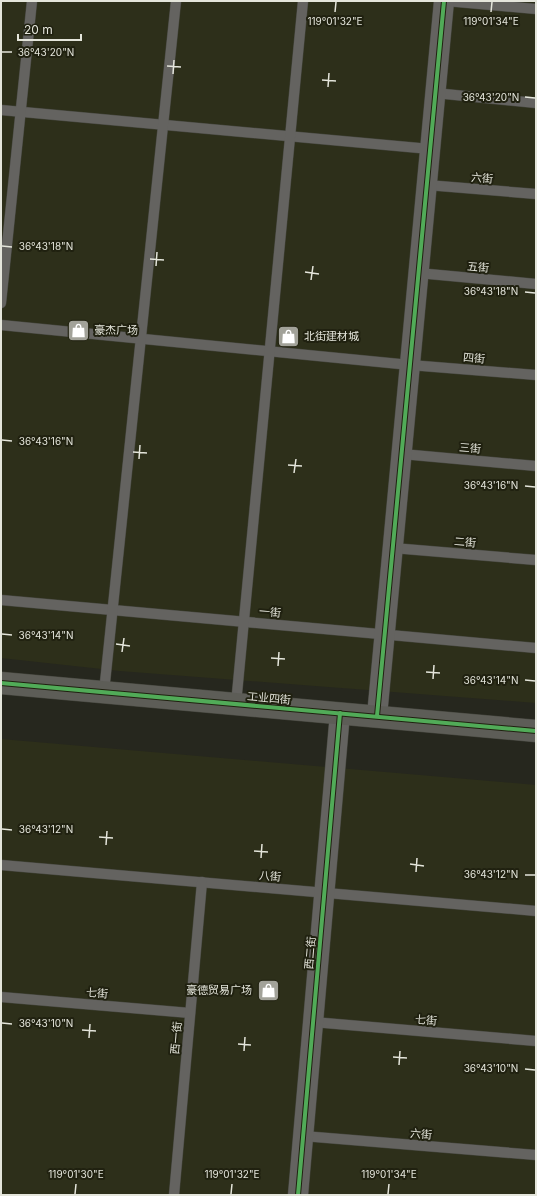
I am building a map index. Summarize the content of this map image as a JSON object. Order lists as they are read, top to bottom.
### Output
{
  "streets": {
    "street": ["工业四街", "西二街"],
    "lane": [
      "六街",
      "五街",
      "四街",
      "三街",
      "二街",
      "一街",
      "八街",
      "七街",
      "西一街"
    ]
  },
  "crossings": [
    ["六街", "西二街"],
    ["工业四街", "西二街"],
    ["八街", "西二街"],
    ["八街", "西一街"],
    ["西二街", "七街"],
    ["七街", "西一街"]
  ],
  "places": {
    "shop": ["豪杰广场", "北街建材城", "豪德贸易广场"]
  },
  "scale_bar": "20 m",
  "coordinates": [
    "119°01'32\"E",
    "119°01'34\"E",
    "36°43'20\"N",
    "36°43'18\"N",
    "36°43'16\"N",
    "36°43'14\"N",
    "36°43'12\"N",
    "36°43'10\"N",
    "119°01'30\"E"
  ]
}
